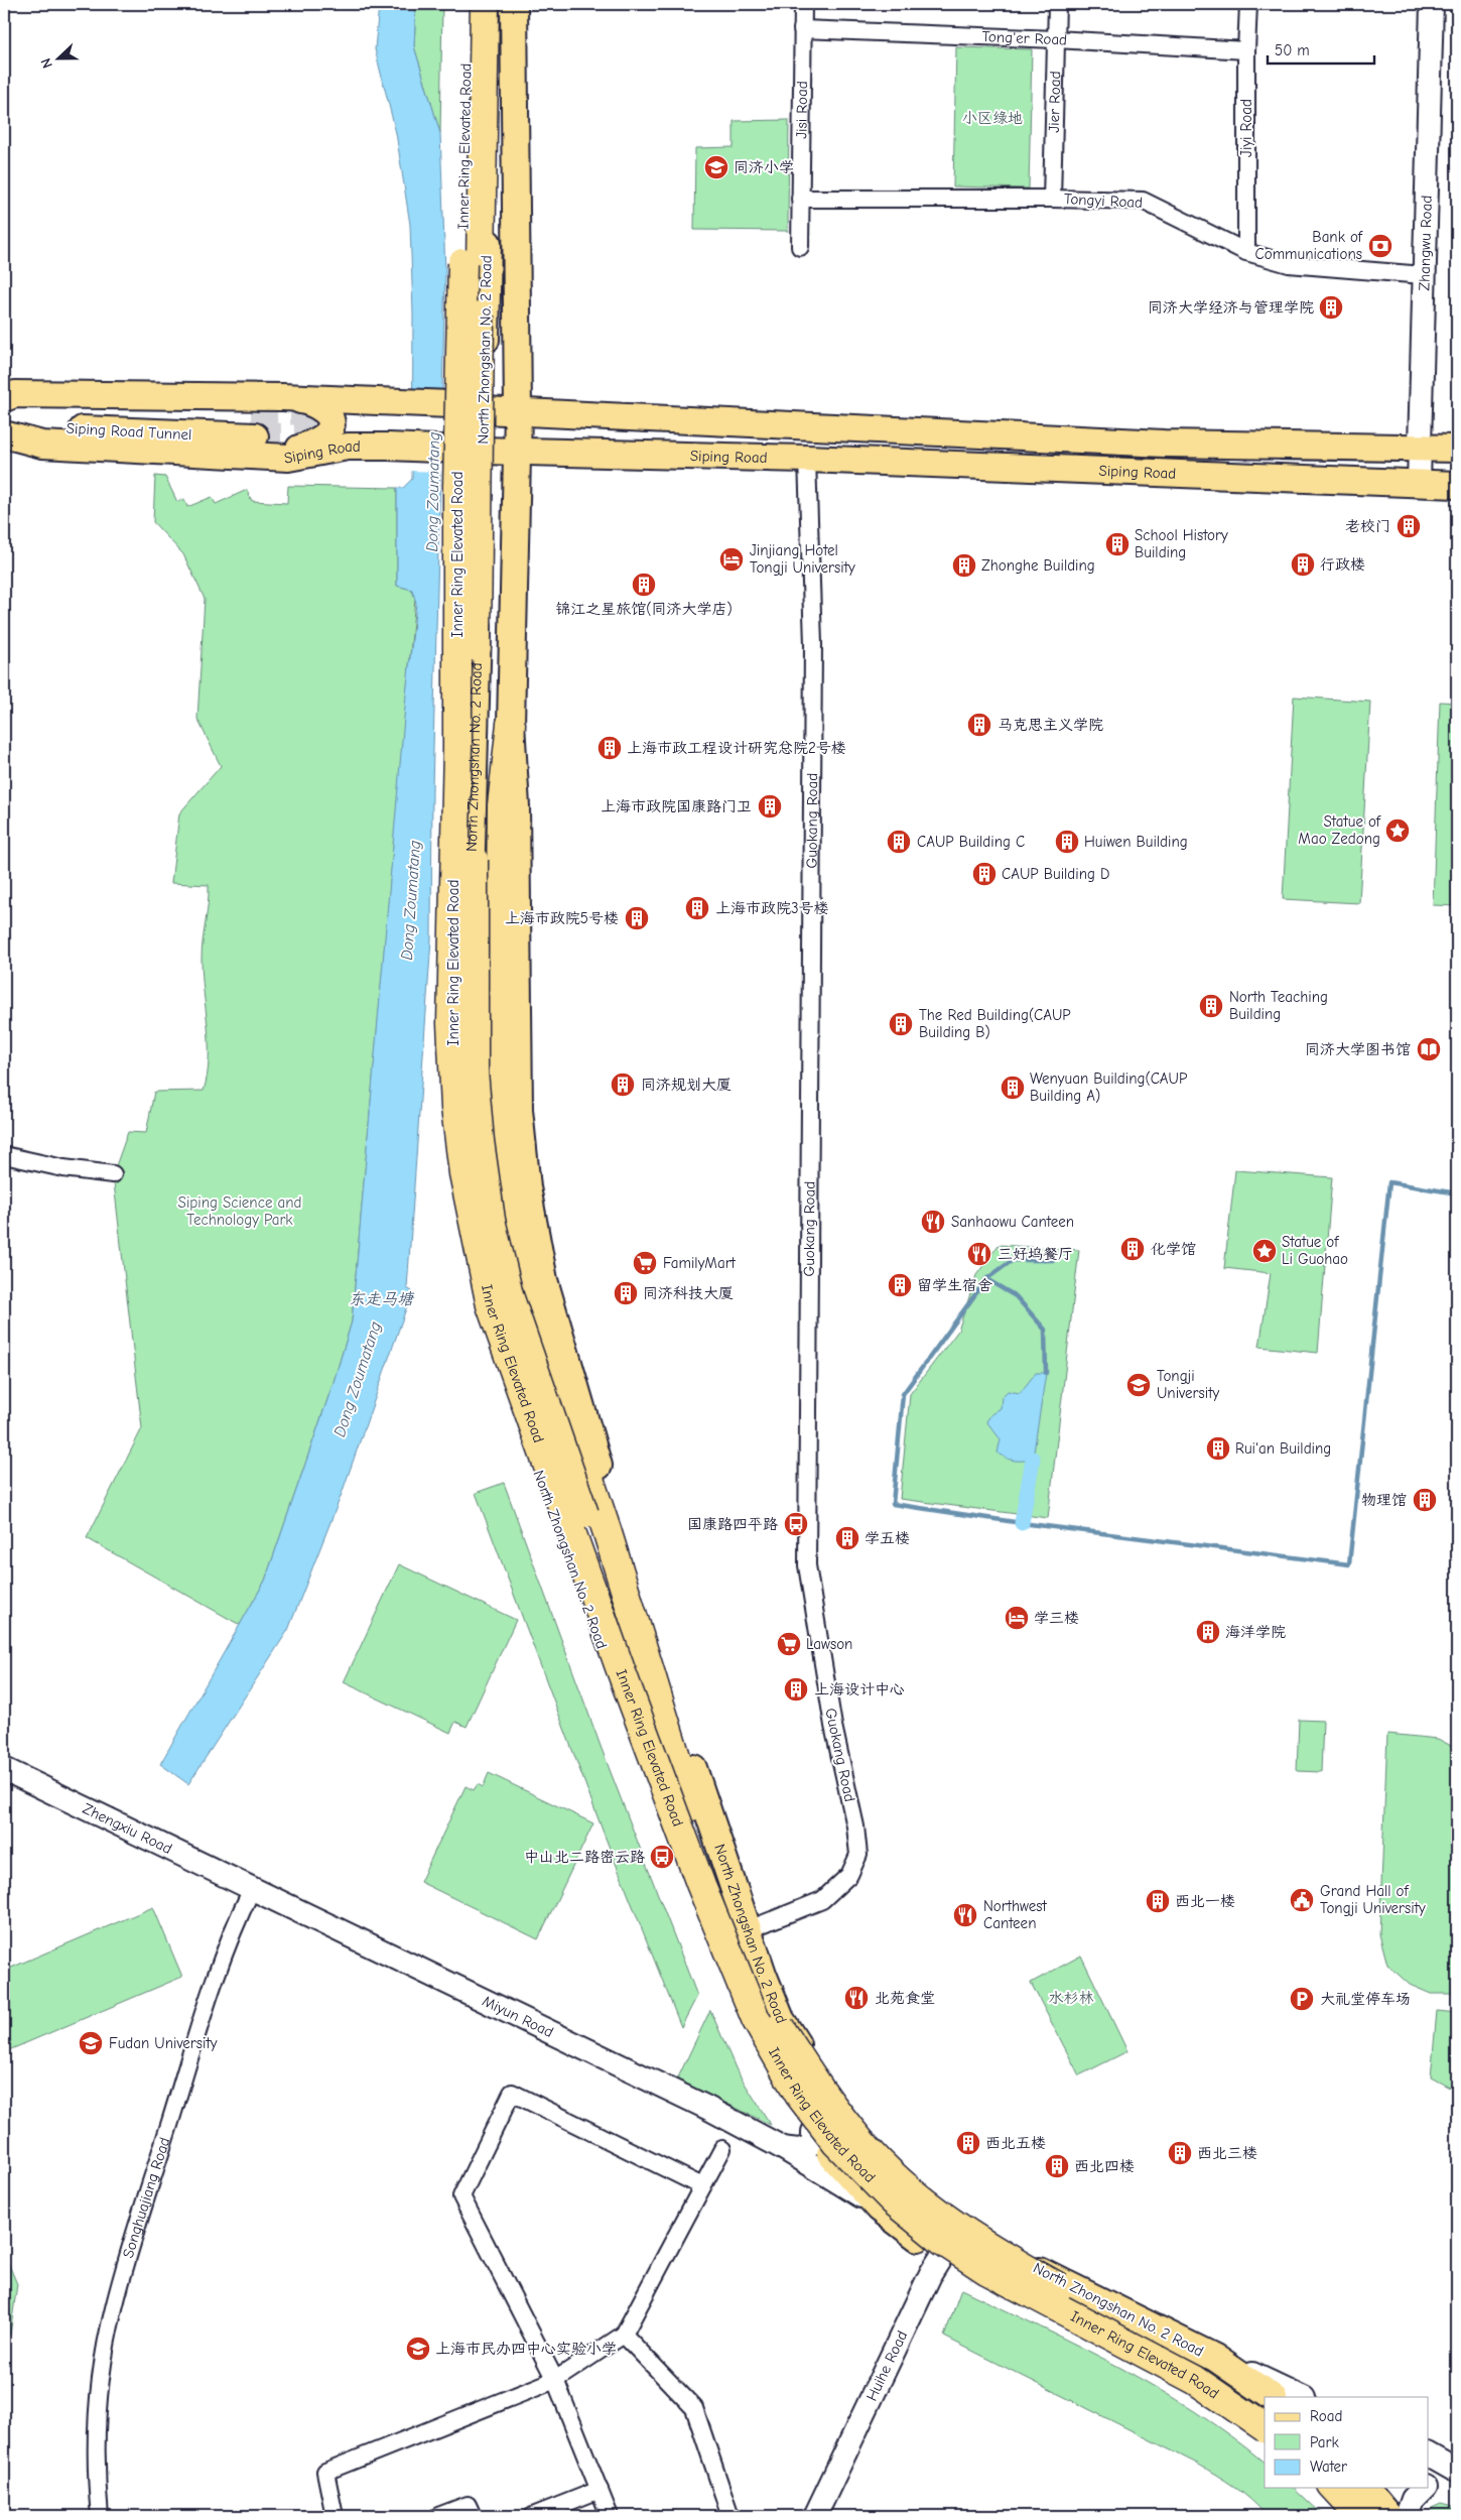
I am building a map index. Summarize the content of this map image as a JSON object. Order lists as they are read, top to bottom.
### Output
{
  "streets": {
    "highway": ["Inner Ring Elevated Road"],
    "main road": ["North Zhongshan No. 2 Road", "Siping Road Tunnel", "Siping Road"],
    "street": [
      "Tong'er Road",
      "Jier Road",
      "Jisi Road",
      "Jiyi Road",
      "Tongyi Road",
      "Zhangwu Road",
      "Guokang Road",
      "Zhengxiu Road",
      "Miyun Road",
      "Songhuajiang Road",
      "Huihe Road"
    ]
  },
  "crossings": [
    ["Tong'er Road", "Jier Road"],
    ["Tong'er Road", "Jisi Road"],
    ["Tong'er Road", "Jiyi Road"],
    ["Jier Road", "Tongyi Road"],
    ["Jisi Road", "Tongyi Road"],
    ["Jiyi Road", "Tongyi Road"],
    ["Tongyi Road", "Zhangwu Road"],
    ["Zhangwu Road", "Siping Road"],
    ["North Zhongshan No. 2 Road", "Siping Road"],
    ["North Zhongshan No. 2 Road", "Guokang Road"],
    ["North Zhongshan No. 2 Road", "Miyun Road"],
    ["North Zhongshan No. 2 Road", "Huihe Road"],
    ["Siping Road", "Guokang Road"],
    ["Zhengxiu Road", "Miyun Road"],
    ["Zhengxiu Road", "Songhuajiang Road"],
    ["Miyun Road", "Songhuajiang Road"]
  ],
  "water": ["Dong Zoumatang", "东走马塘"],
  "parks": ["小区绿地", "Siping Science and Technology Park", "水杉林"],
  "places": {
    "school or university": [
      "同济小学",
      "Tongji University",
      "Fudan University",
      "上海市民办四中心实验小学"
    ],
    "bank": ["Bank of Communications"],
    "building": [
      "同济大学经济与管理学院",
      "老校门",
      "School History Building",
      "行政楼",
      "Zhonghe Building",
      "锦江之星旅馆(同济大学店)",
      "马克思主义学院",
      "上海市政工程设计研究总院2号楼",
      "上海市政院国康路门卫",
      "CAUP Building C",
      "Huiwen Building",
      "CAUP Building D",
      "上海市政院3号楼",
      "上海市政院5号楼",
      "North Teaching Building",
      "The Red Building(CAUP Building B)",
      "同济规划大厦",
      "Wenyuan Building(CAUP Building A)",
      "化学馆",
      "留学生宿舍",
      "同济科技大厦",
      "Rui'an Building",
      "物理馆",
      "学五楼",
      "海洋学院",
      "上海设计中心",
      "西北一楼",
      "西北五楼",
      "西北三楼",
      "西北四楼"
    ],
    "hotel": ["Jinjiang Hotel Tongji University", "学三楼"],
    "place": ["Statue of Mao Zedong", "Statue of Li Guohao"],
    "library": ["同济大学图书馆"],
    "restaurant": [
      "Sanhaowu Canteen",
      "三好坞餐厅",
      "Northwest Canteen",
      "北苑食堂"
    ],
    "supermarket": ["FamilyMart", "Lawson"],
    "bus stop": ["国康路四平路", "中山北二路密云路"],
    "public building": ["Grand Hall of Tongji University"],
    "parking": ["大礼堂停车场"]
  },
  "legend": ["Road", "Park", "Water"],
  "scale_bar": "50 m",
  "north": "left"
}
